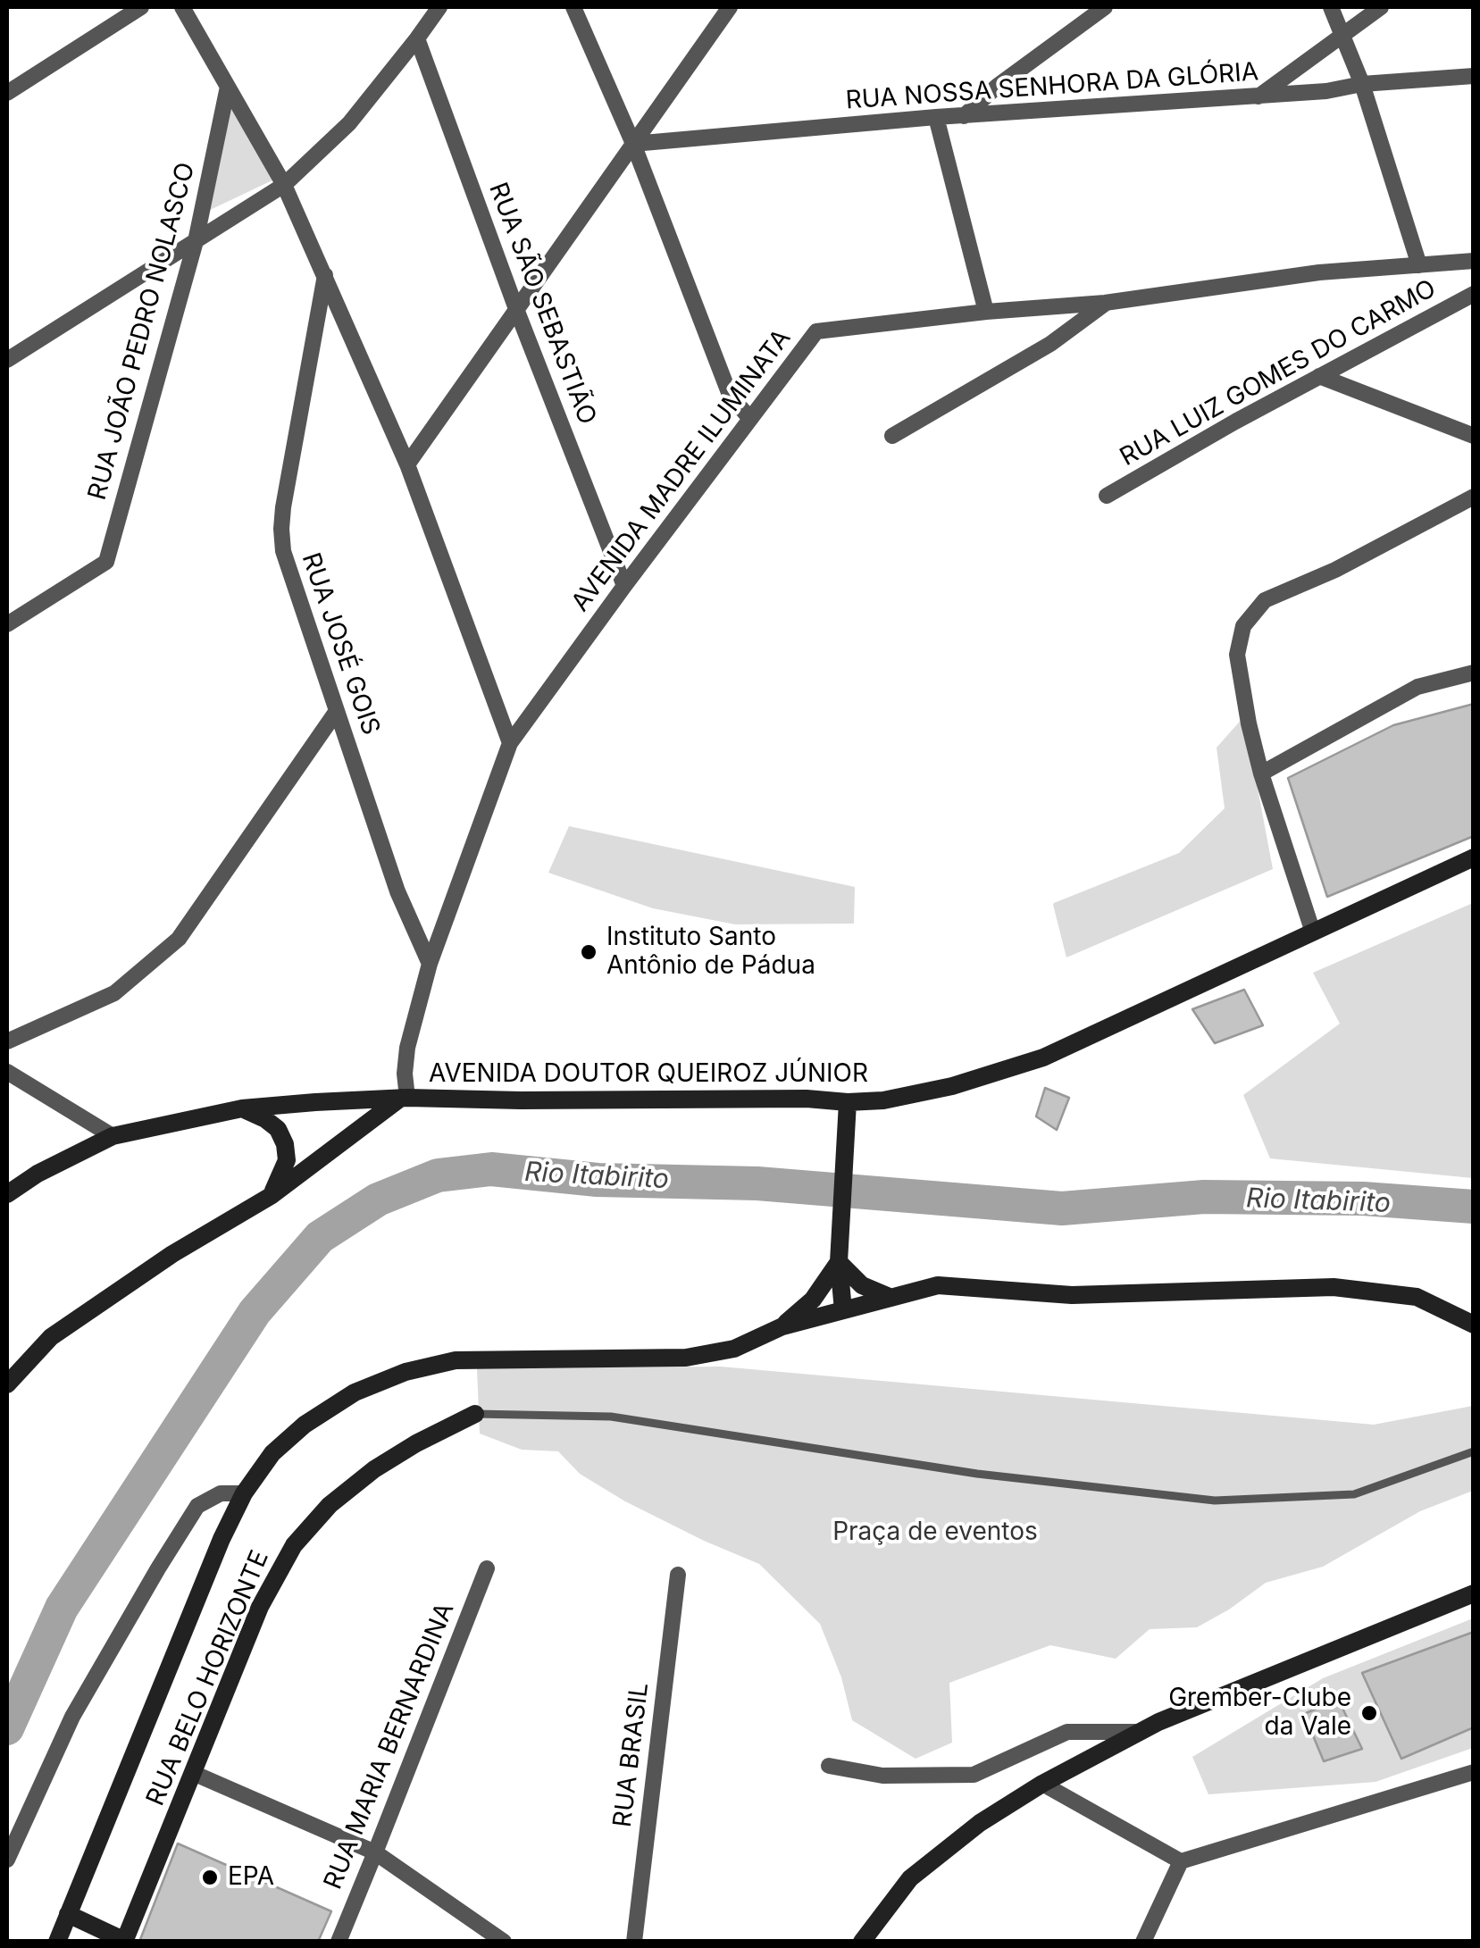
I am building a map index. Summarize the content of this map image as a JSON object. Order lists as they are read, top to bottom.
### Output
{
  "streets": {
    "main road": ["AVENIDA DOUTOR QUEIROZ JÚNIOR", "RUA BELO HORIZONTE"],
    "street": [
      "RUA NOSSA SENHORA DA GLÓRIA",
      "RUA SÃO SEBASTIÃO",
      "RUA JOÃO PEDRO NOLASCO",
      "RUA LUIZ GOMES DO CARMO",
      "AVENIDA MADRE ILUMINATA",
      "RUA JOSÉ GOIS",
      "RUA MARIA BERNARDINA",
      "RUA BRASIL"
    ]
  },
  "crossings": [
    ["RUA SÃO SEBASTIÃO", "AVENIDA MADRE ILUMINATA"],
    ["AVENIDA MADRE ILUMINATA", "RUA JOSÉ GOIS"],
    ["AVENIDA MADRE ILUMINATA", "AVENIDA DOUTOR QUEIROZ JÚNIOR"]
  ],
  "water": ["Rio Itabirito"],
  "parks": ["Praça de eventos"],
  "places": ["Instituto Santo Antônio de Pádua", "Grember-Clube da Vale", "EPA"]
}
